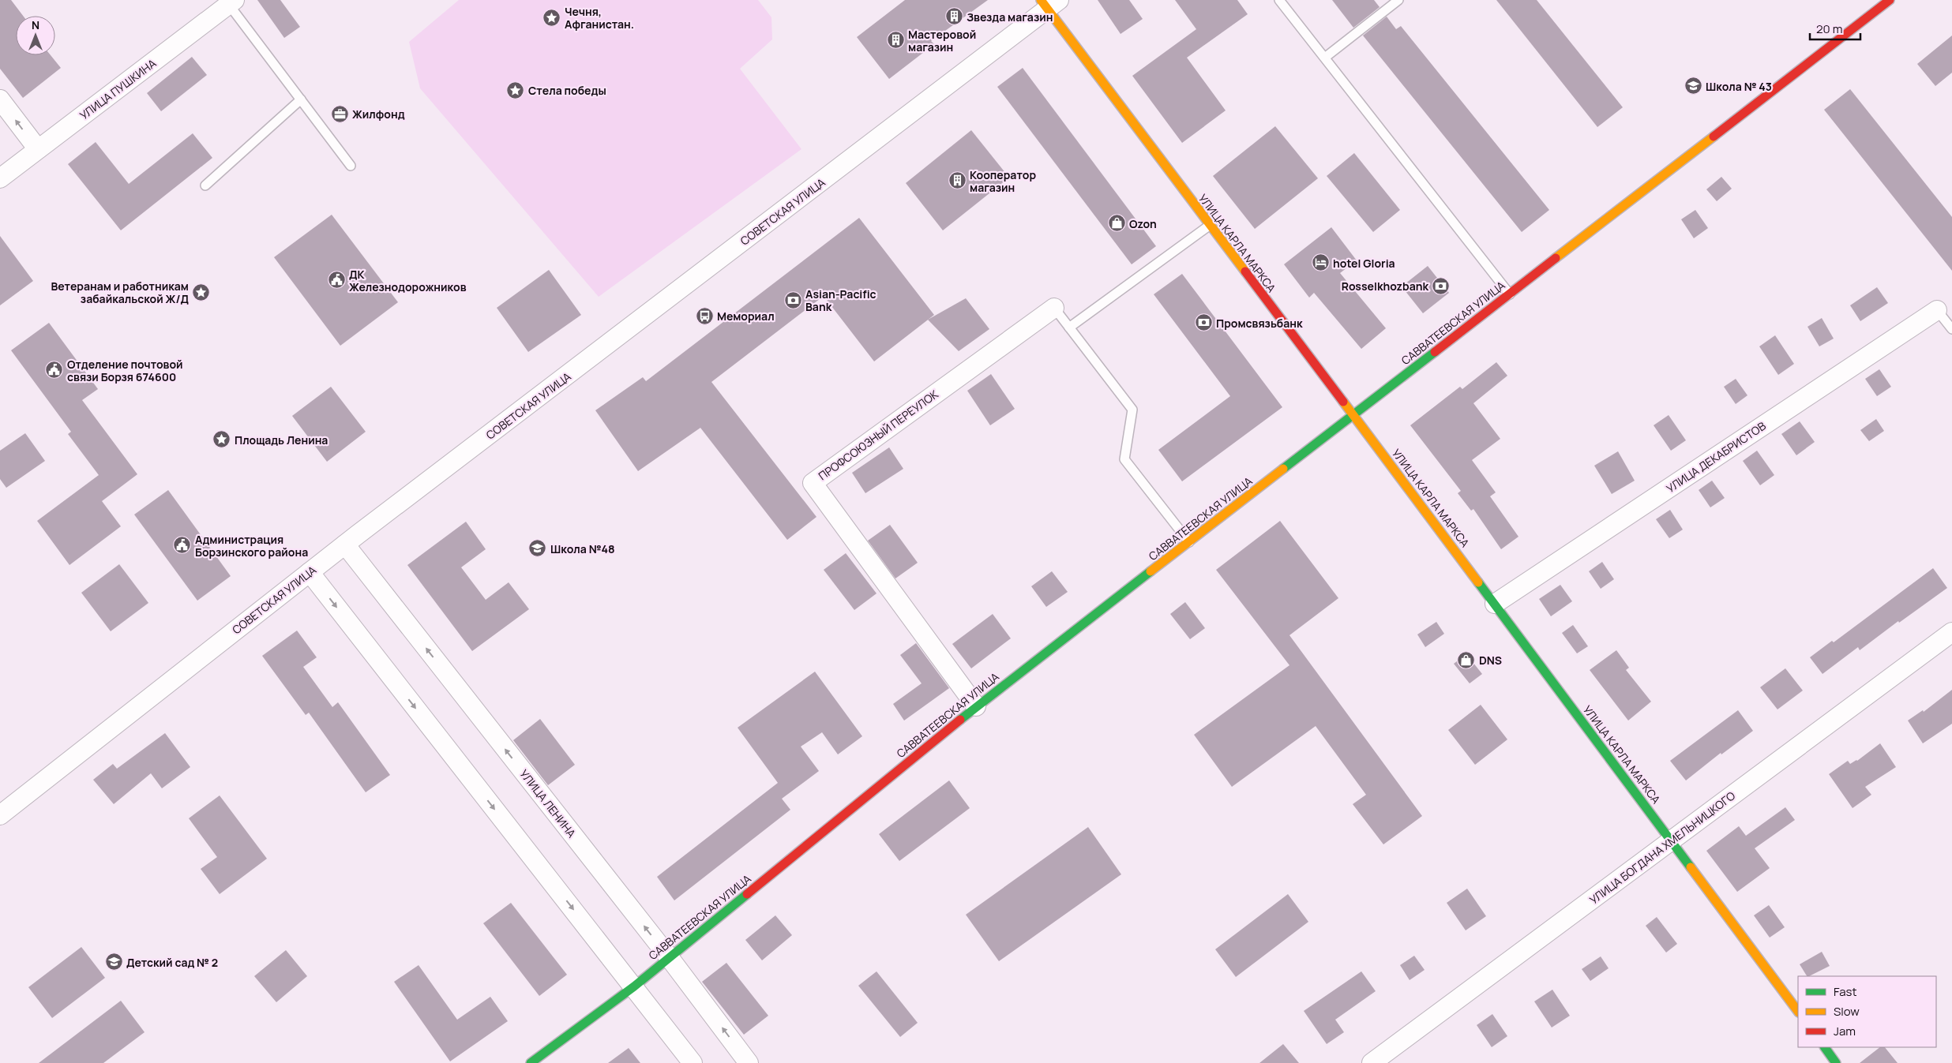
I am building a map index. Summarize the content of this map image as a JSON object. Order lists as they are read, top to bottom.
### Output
{
  "streets": {
    "main road": ["УЛИЦА КАРЛА МАРКСА", "САВВАТЕЕВСКАЯ УЛИЦА"],
    "street": [
      "УЛИЦА ПУШКИНА",
      "СОВЕТСКАЯ УЛИЦА",
      "ПРОФСОЮЗНЫЙ ПЕРЕУЛОК",
      "УЛИЦА ДЕКАБРИСТОВ",
      "УЛИЦА ЛЕНИНА",
      "УЛИЦА БОГДАНА ХМЕЛЬНИЦКОГО"
    ]
  },
  "crossings": [
    ["СОВЕТСКАЯ УЛИЦА", "УЛИЦА КАРЛА МАРКСА"],
    ["СОВЕТСКАЯ УЛИЦА", "УЛИЦА ЛЕНИНА"],
    ["УЛИЦА КАРЛА МАРКСА", "САВВАТЕЕВСКАЯ УЛИЦА"],
    ["УЛИЦА КАРЛА МАРКСА", "УЛИЦА ДЕКАБРИСТОВ"],
    ["УЛИЦА КАРЛА МАРКСА", "УЛИЦА БОГДАНА ХМЕЛЬНИЦКОГО"],
    ["САВВАТЕЕВСКАЯ УЛИЦА", "ПРОФСОЮЗНЫЙ ПЕРЕУЛОК"],
    ["САВВАТЕЕВСКАЯ УЛИЦА", "УЛИЦА ЛЕНИНА"]
  ],
  "places": {
    "building": ["Звезда магазин", "Мастеровой магазин", "Кооператор магазин"],
    "place": [
      "Чечня, Афганистан.",
      "Стела победы",
      "Ветеранам и работникам забайкальской Ж/Д",
      "Площадь Ленина"
    ],
    "school or university": ["Школа № 43", "Школа №48", "Детский сад № 2"],
    "office": ["Жилфонд"],
    "shop": ["Ozon", "DNS"],
    "hotel": ["hotel Gloria"],
    "public building": ["ДК Железнодорожников", "Отделение почтовой связи Борзя 674600", "Администрация Борзинского района"],
    "bank": ["Rosselkhozbank", "Asian-Pacific Bank", "Промсвязьбанк"],
    "bus stop": ["Мемориал"]
  },
  "legend": ["Fast", "Slow", "Jam"],
  "scale_bar": "20 m",
  "north": "top"
}
